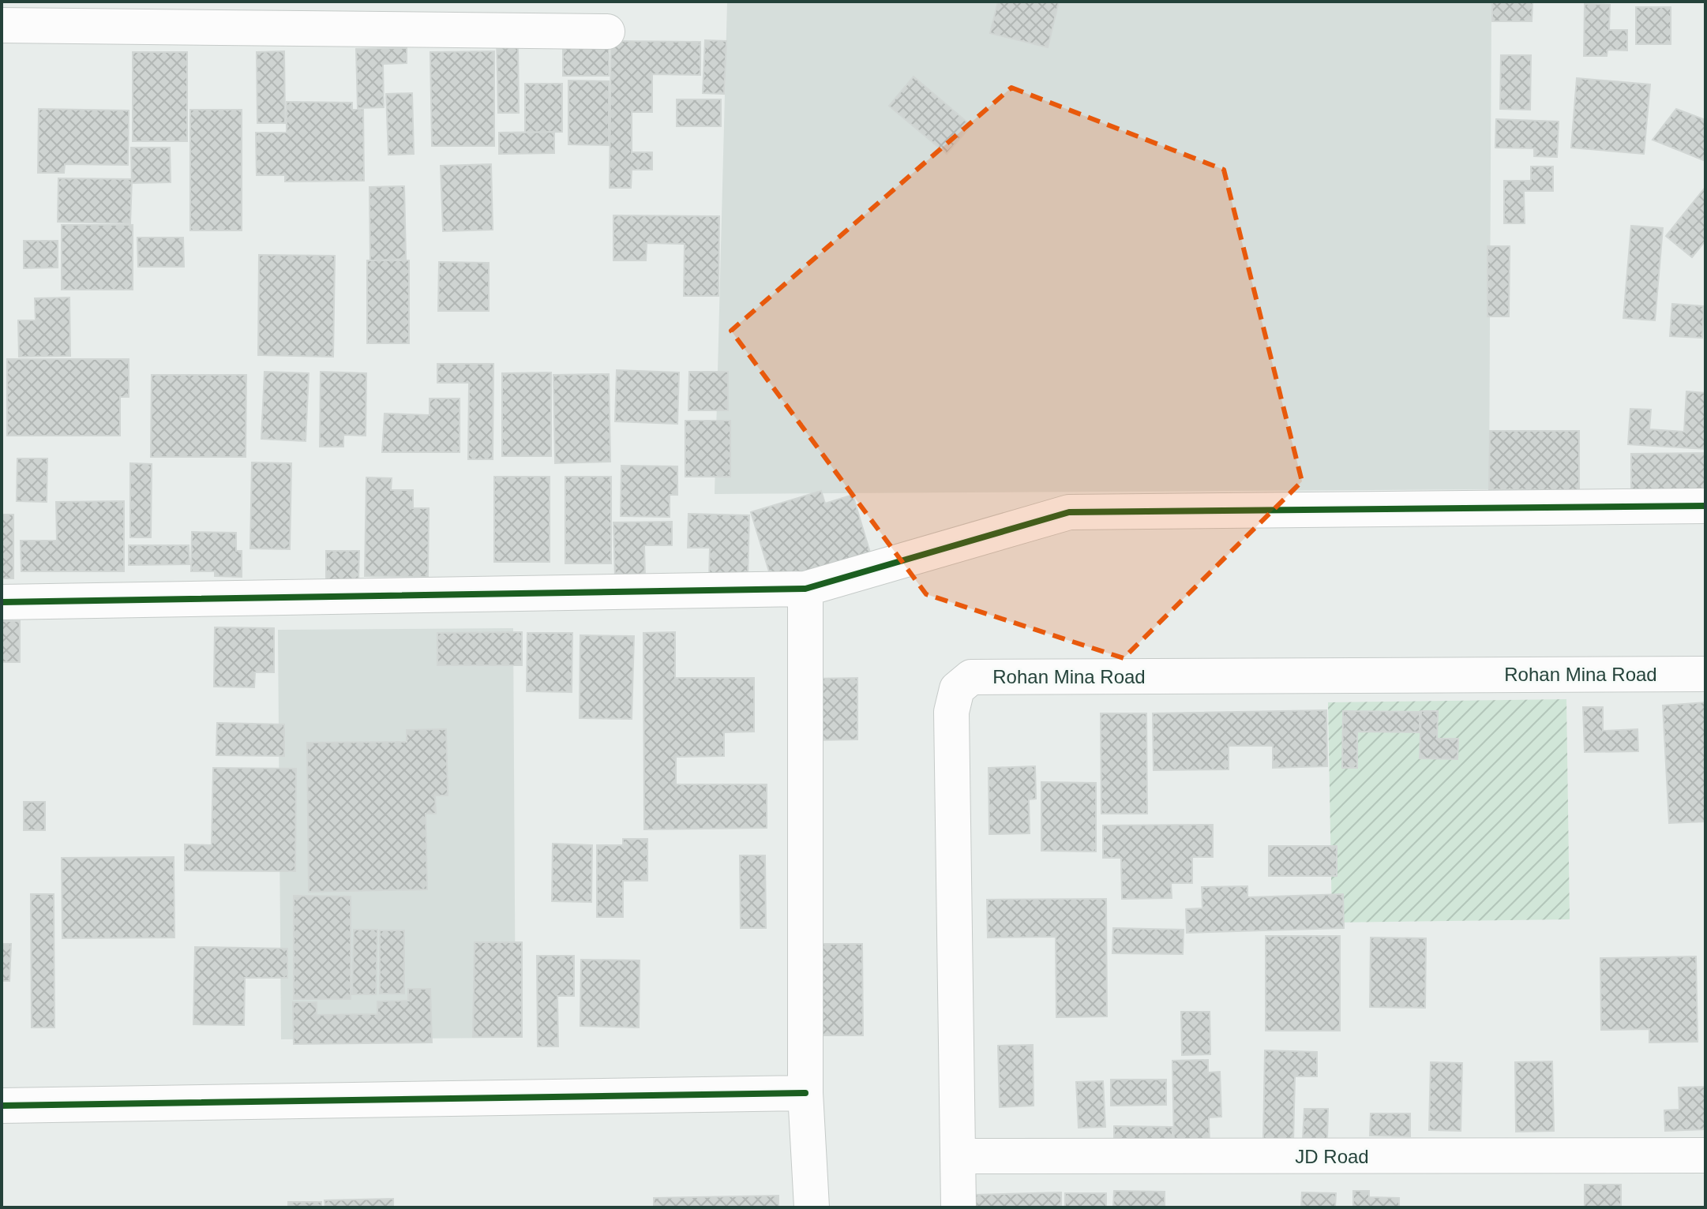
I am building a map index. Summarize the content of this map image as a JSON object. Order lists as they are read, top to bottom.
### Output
{
  "streets": {
    "street": ["Rohan Mina Road", "JD Road"]
  },
  "crossings": [
    ["Rohan Mina Road", "JD Road"]
  ]
}
